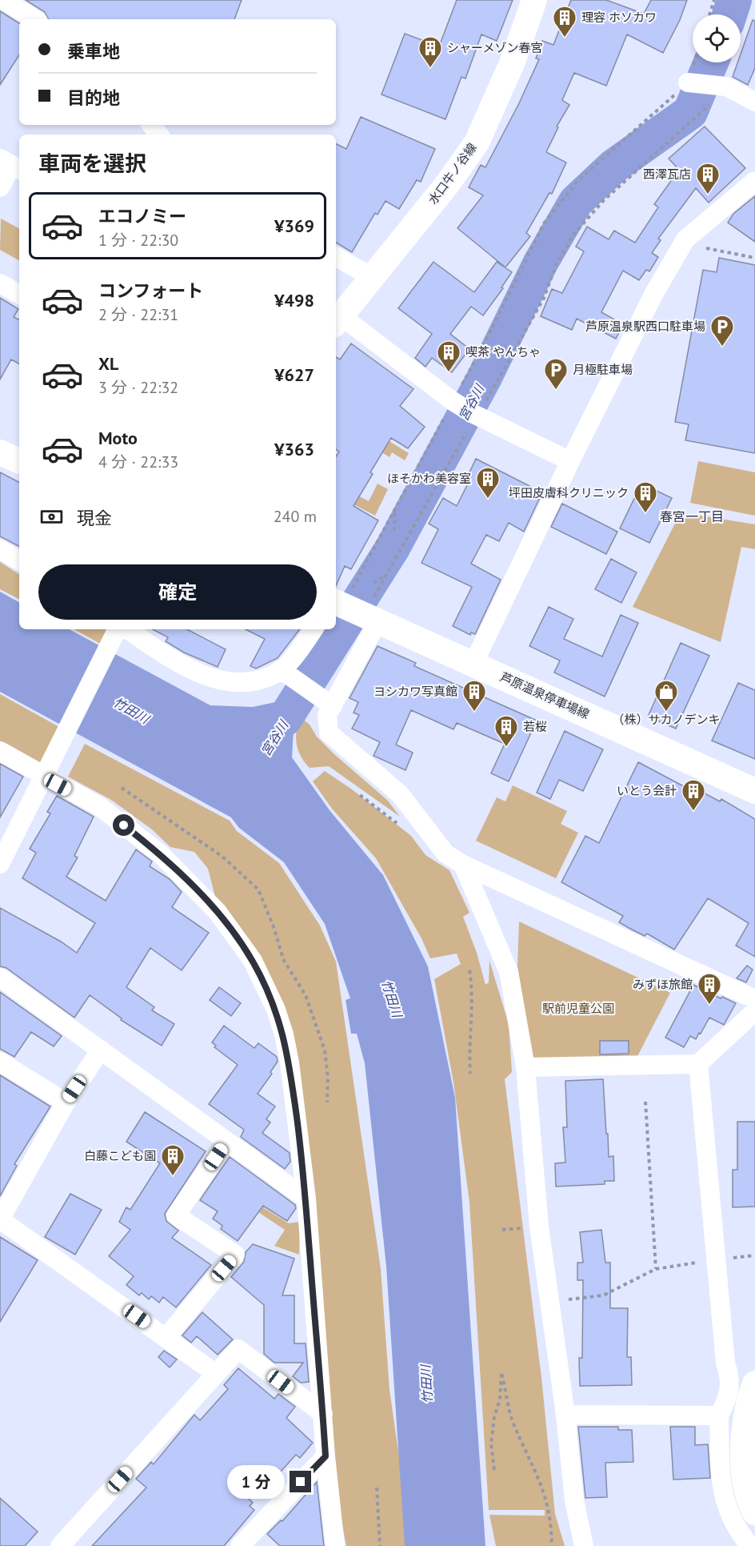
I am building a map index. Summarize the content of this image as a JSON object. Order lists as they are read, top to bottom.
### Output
{
  "streets": {
    "main road": ["水口牛ノ谷線", "芦原温泉停車場線"]
  },
  "districts": ["春宮一丁目"],
  "water": ["宮谷川", "竹田川"],
  "parks": ["駅前児童公園"],
  "places": {
    "building": [
      "理容 ホソカワ",
      "シャーメゾン春宮",
      "西澤瓦店",
      "喫茶 やんちゃ",
      "ほそかわ美容室",
      "坪田皮膚科クリニック",
      "ヨシカワ写真館",
      "若桜",
      "いとう会計",
      "みずほ旅館",
      "白藤こども園"
    ],
    "parking": ["芦原温泉駅西口駐車場", "月極駐車場"],
    "shop": ["（株）サカノデンキ"]
  },
  "page": {
    "banner": ["乗車地", "目的地"],
    "heading": "車両を選択",
    "list": [
      {
        "name": "エコノミー",
        "note": "1 分 · 22:30",
        "value": "¥369"
      },
      {
        "name": "コンフォート",
        "note": "2 分 · 22:31",
        "value": "¥498"
      },
      {
        "name": "XL",
        "note": "3 分 · 22:32",
        "value": "¥627"
      },
      {
        "name": "Moto",
        "note": "4 分 · 22:33",
        "value": "¥363"
      }
    ],
    "pay": ["現金", "240 m"],
    "buttons": "確定",
    "bubble": "1 分"
  }
}
